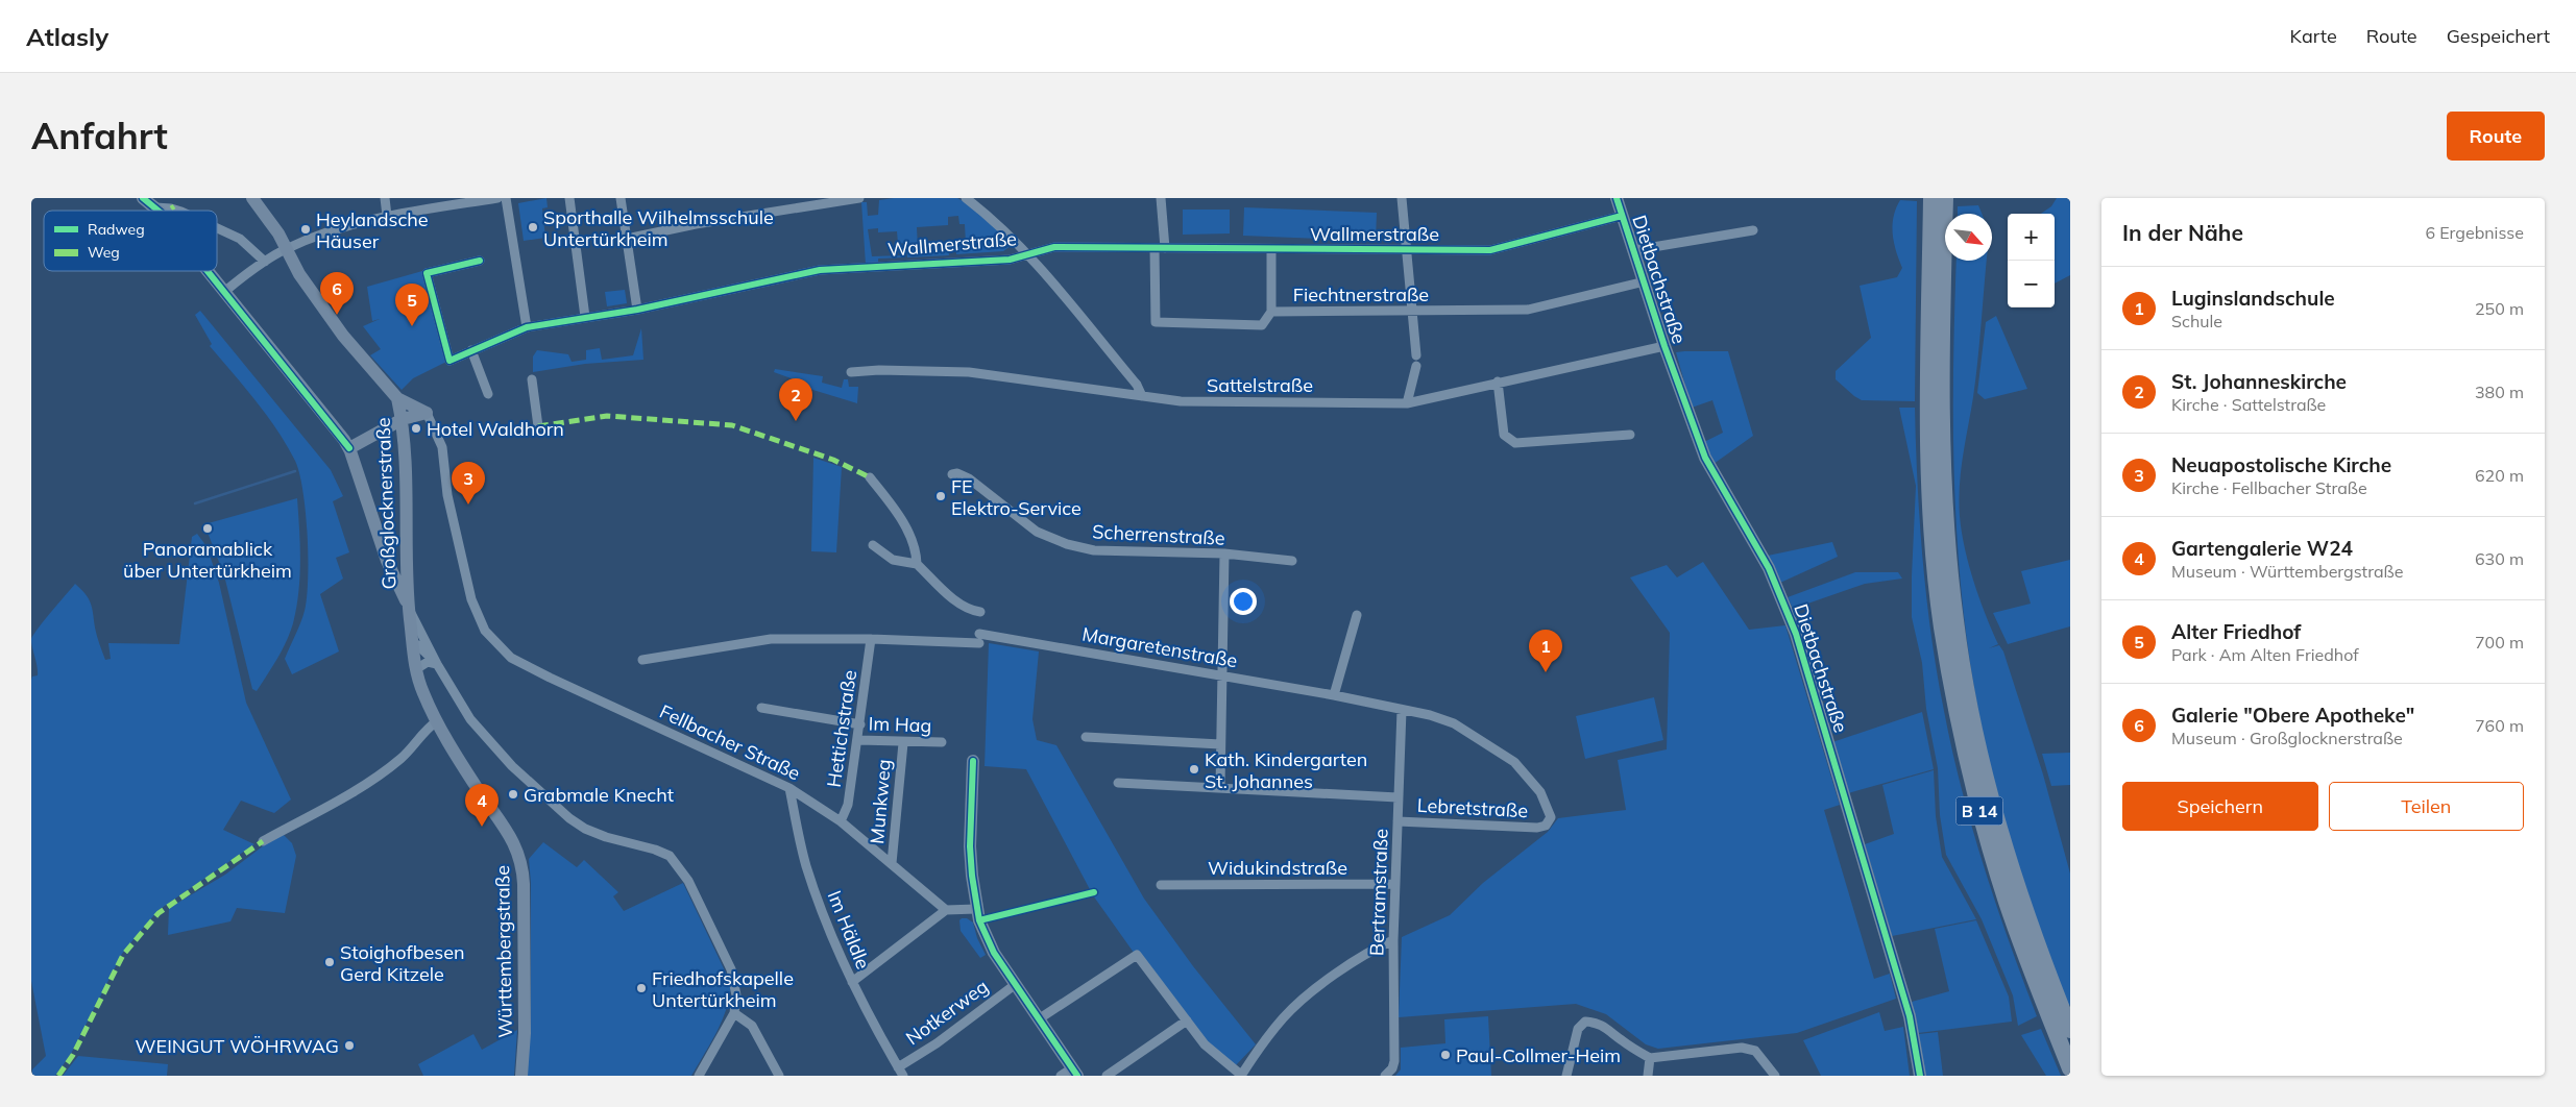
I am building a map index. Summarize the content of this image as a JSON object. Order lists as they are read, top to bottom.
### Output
{
  "streets": {
    "highway": ["B 14"],
    "street": [
      "Wallmerstraße",
      "Dietbachstraße",
      "Fiechtnerstraße",
      "Sattelstraße",
      "Großglocknerstraße",
      "Scherrenstraße",
      "Margaretenstraße",
      "Im Hag",
      "Hettichstraße",
      "Fellbacher Straße",
      "Munkweg",
      "Lebretstraße",
      "Widukindstraße",
      "Bertramstraße",
      "Im Häldle",
      "Württembergstraße",
      "Notkerweg"
    ]
  },
  "crossings": [
    ["Wallmerstraße", "Dietbachstraße"],
    ["Wallmerstraße", "Fiechtnerstraße"],
    ["Dietbachstraße", "Fiechtnerstraße"],
    ["Dietbachstraße", "Sattelstraße"],
    ["Großglocknerstraße", "Württembergstraße"],
    ["Margaretenstraße", "Hettichstraße"],
    ["Margaretenstraße", "Lebretstraße"],
    ["Margaretenstraße", "Bertramstraße"],
    ["Im Hag", "Hettichstraße"],
    ["Im Hag", "Munkweg"],
    ["Hettichstraße", "Fellbacher Straße"],
    ["Fellbacher Straße", "Munkweg"],
    ["Fellbacher Straße", "Im Häldle"],
    ["Lebretstraße", "Bertramstraße"],
    ["Widukindstraße", "Bertramstraße"],
    ["Im Häldle", "Notkerweg"]
  ],
  "places": [
    "Sporthalle Wilhelmsschule Untertürkheim",
    "Heylandsche Häuser",
    "Hotel Waldhorn",
    "FE Elektro-Service",
    "Panoramablick über Untertürkheim",
    "Kath. Kindergarten St. Johannes",
    "Grabmale Knecht",
    "Stoighofbesen Gerd Kitzele",
    "Friedhofskapelle Untertürkheim",
    "WEINGUT WÖHRWAG",
    "Paul-Collmer-Heim"
  ],
  "legend": ["Radweg", "Weg"],
  "north": "bottom right",
  "page": {
    "header": "Atlasly",
    "nav": ["Karte", "Route", "Gespeichert"],
    "buttons": [
      "Route",
      ["Speichern", "Teilen"]
    ],
    "title": "Anfahrt",
    "heading": ["In der Nähe", "6 Ergebnisse"],
    "map_buttons": ["+", "−"],
    "list": [
      {
        "mark": "1",
        "name": "Luginslandschule",
        "note": "Schule",
        "value": "250 m"
      },
      {
        "mark": "2",
        "name": "St. Johanneskirche",
        "note": "Kirche · Sattelstraße",
        "value": "380 m"
      },
      {
        "mark": "3",
        "name": "Neuapostolische Kirche",
        "note": "Kirche · Fellbacher Straße",
        "value": "620 m"
      },
      {
        "mark": "4",
        "name": "Gartengalerie W24",
        "note": "Museum · Württembergstraße",
        "value": "630 m"
      },
      {
        "mark": "5",
        "name": "Alter Friedhof",
        "note": "Park · Am Alten Friedhof",
        "value": "700 m"
      },
      {
        "mark": "6",
        "name": "Galerie \"Obere Apotheke\"",
        "note": "Museum · Großglocknerstraße",
        "value": "760 m"
      }
    ],
    "pins": [
      "6",
      "5",
      "2",
      "3",
      "1",
      "4"
    ]
  }
}
